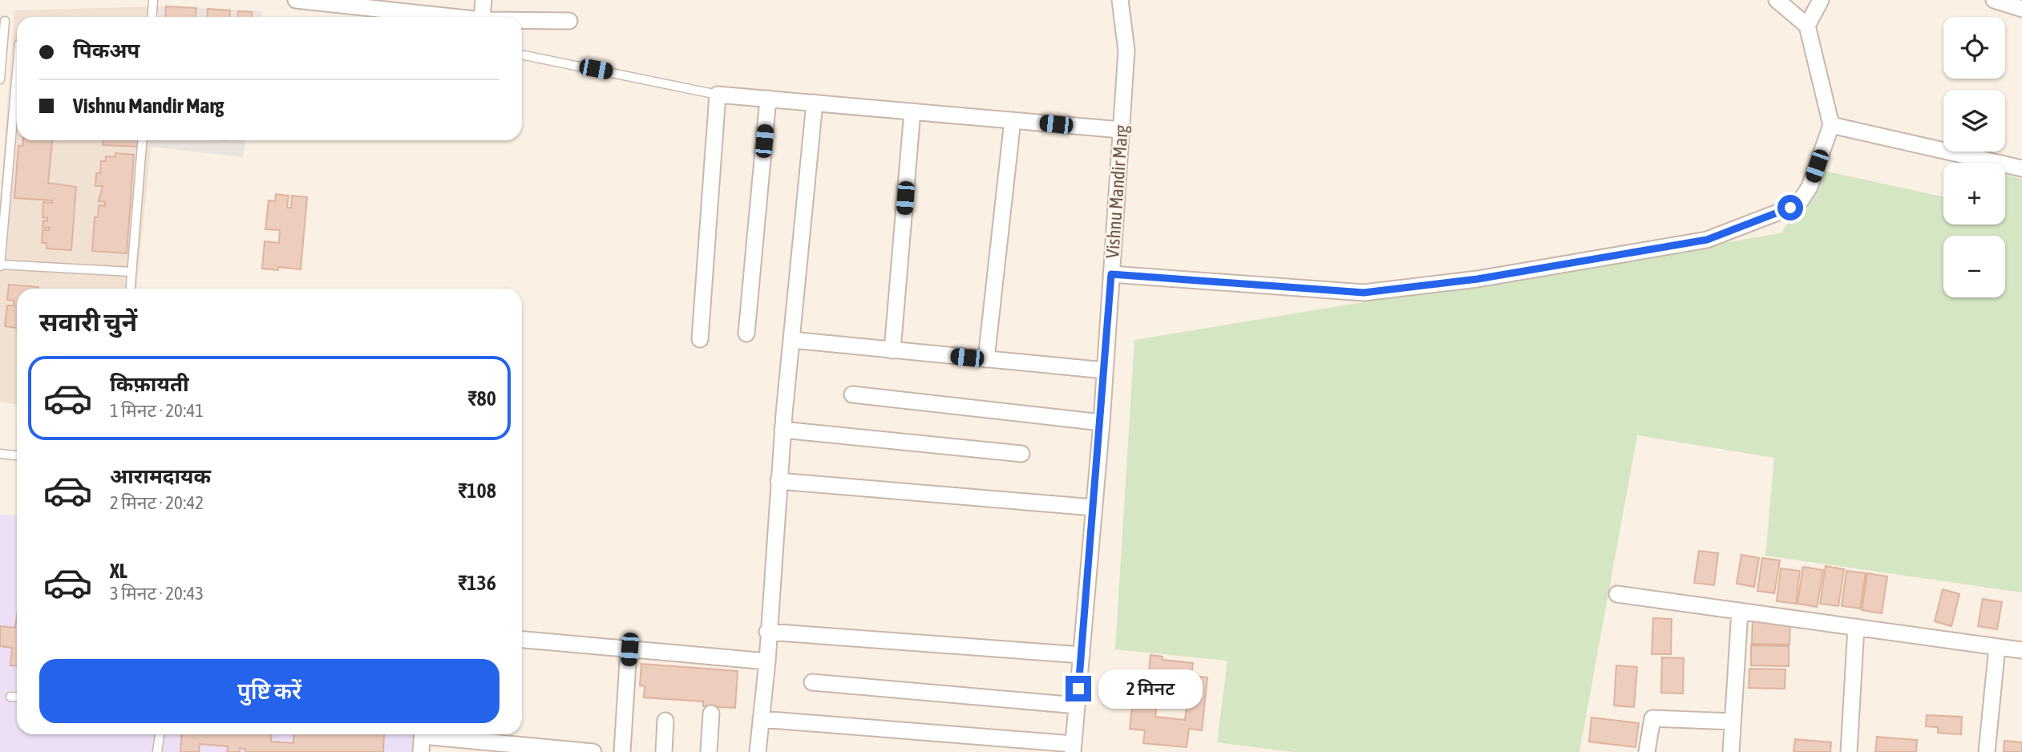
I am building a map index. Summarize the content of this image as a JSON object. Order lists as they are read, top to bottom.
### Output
{
  "streets": {
    "street": ["Vishnu Mandir Marg"]
  },
  "page": {
    "map_buttons": ["+", "−"],
    "banner": ["पिकअप", "Vishnu Mandir Marg"],
    "heading": "सवारी चुनें",
    "list": [
      {
        "name": "किफ़ायती",
        "note": "1 मिनट · 20:41",
        "value": "₹80"
      },
      {
        "name": "आरामदायक",
        "note": "2 मिनट · 20:42",
        "value": "₹108"
      },
      {
        "name": "XL",
        "note": "3 मिनट · 20:43",
        "value": "₹136"
      }
    ],
    "buttons": "पुष्टि करें",
    "bubble": "2 मिनट"
  }
}
